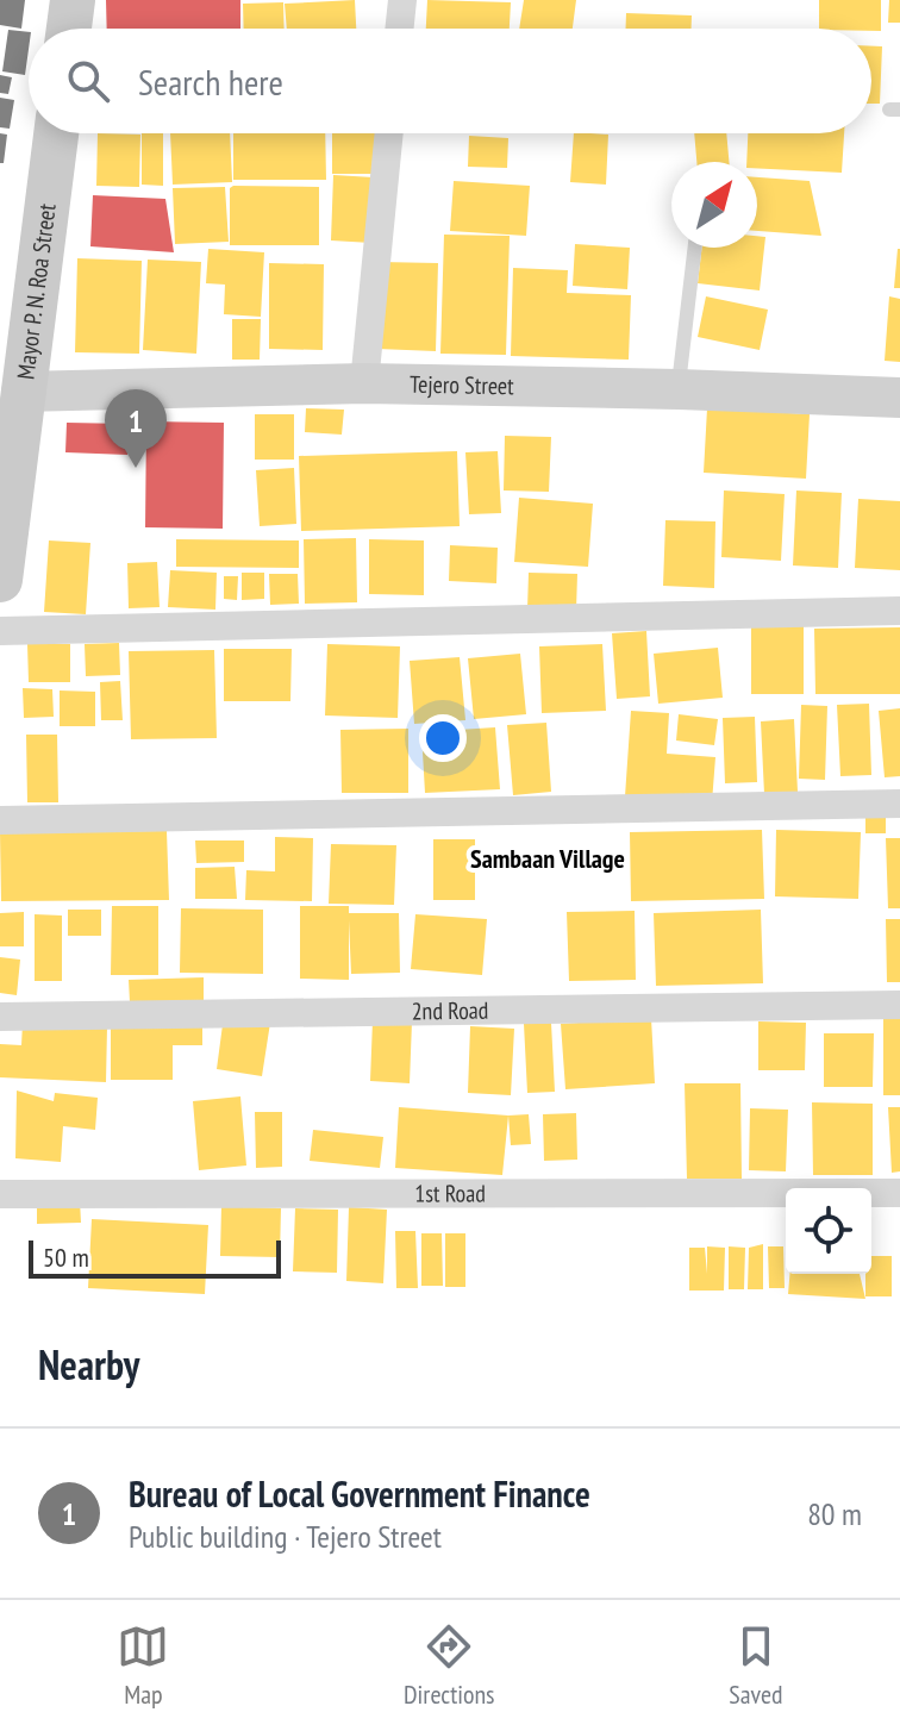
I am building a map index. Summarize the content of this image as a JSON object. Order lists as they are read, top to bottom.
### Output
{
  "streets": {
    "main road": ["Mayor P. N. Roa Street", "Tejero Street"],
    "street": ["2nd Road", "1st Road"]
  },
  "crossings": [
    ["Mayor P. N. Roa Street", "Tejero Street"]
  ],
  "districts": ["Sambaan Village"],
  "scale_bar": "50 m",
  "north": "top right",
  "page": {
    "search": "Search here",
    "pins": "1",
    "scale": "50 m",
    "heading": "Nearby",
    "list": [
      {
        "mark": "1",
        "name": "Bureau of Local Government Finance",
        "note": "Public building · Tejero Street",
        "value": "80 m"
      }
    ],
    "nav": ["Map", "Directions", "Saved"]
  }
}
